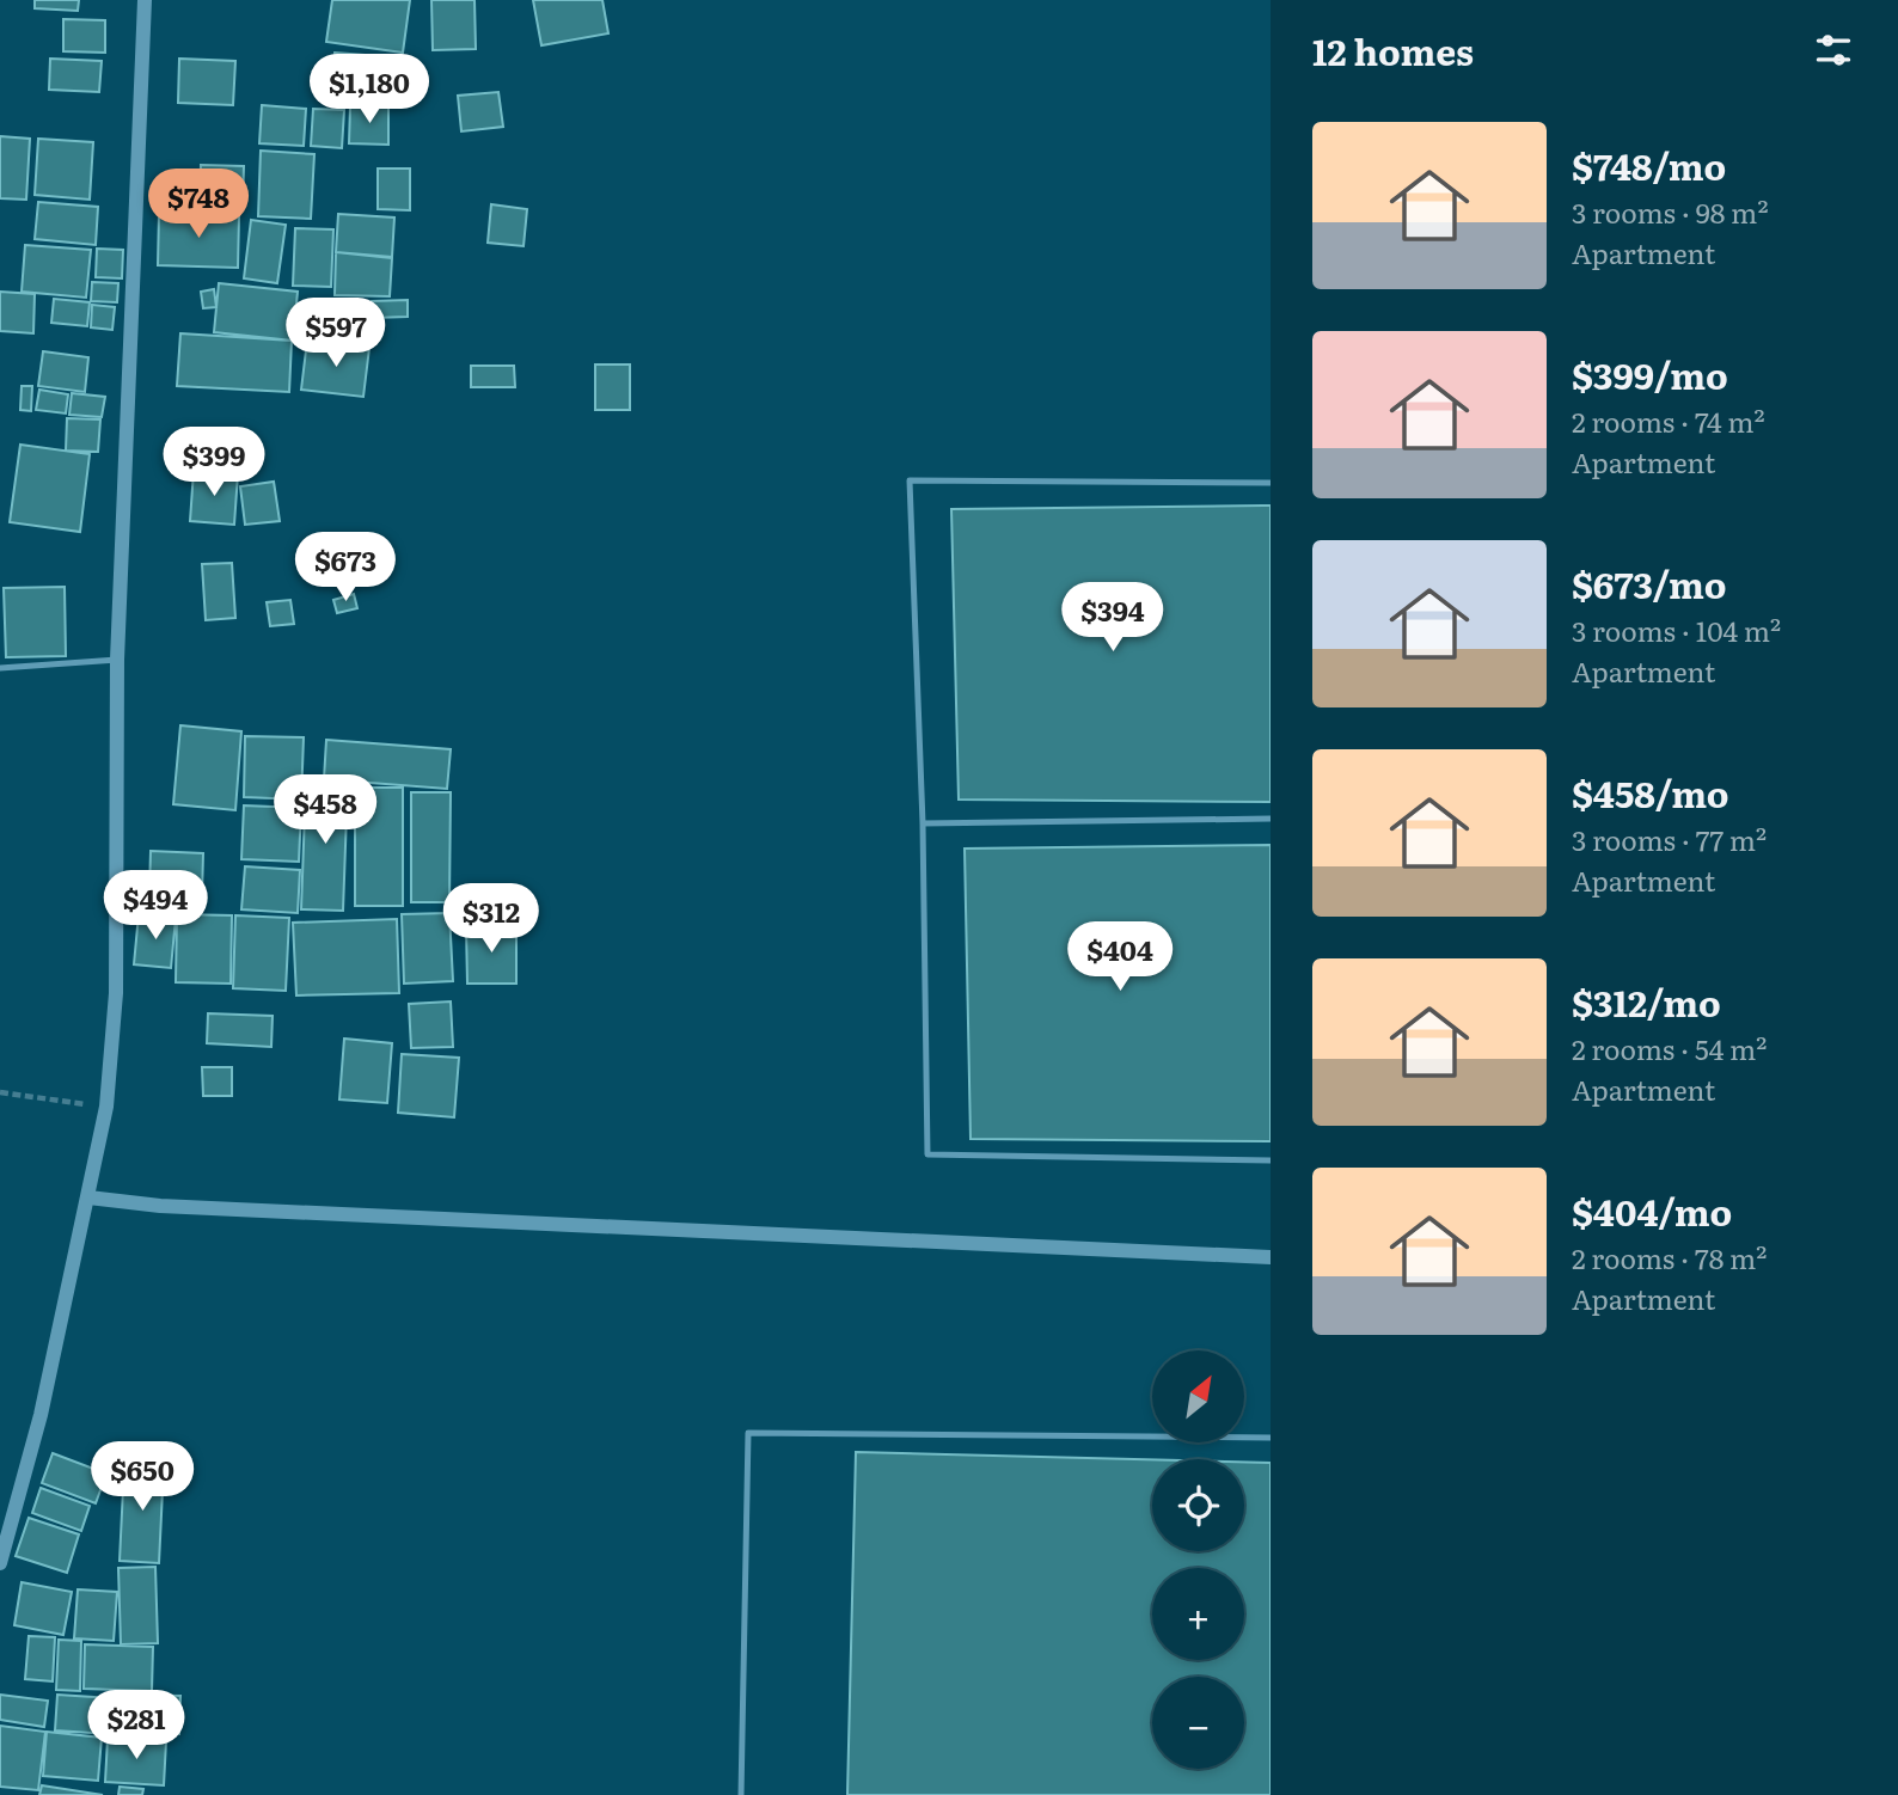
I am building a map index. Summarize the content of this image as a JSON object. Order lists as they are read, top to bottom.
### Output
{
  "north": "top right",
  "page": {
    "heading": "12 homes",
    "price": [
      "$1,180",
      "$748",
      "$597",
      "$399",
      "$673",
      "$394",
      "$458",
      "$494",
      "$312",
      "$404",
      "$650",
      "$281"
    ],
    "list": [
      {
        "name": "$748/mo",
        "note": "3 rooms · 98 m² · Apartment"
      },
      {
        "name": "$399/mo",
        "note": "2 rooms · 74 m² · Apartment"
      },
      {
        "name": "$673/mo",
        "note": "3 rooms · 104 m² · Apartment"
      },
      {
        "name": "$458/mo",
        "note": "3 rooms · 77 m² · Apartment"
      },
      {
        "name": "$312/mo",
        "note": "2 rooms · 54 m² · Apartment"
      },
      {
        "name": "$404/mo",
        "note": "2 rooms · 78 m² · Apartment"
      }
    ],
    "map_buttons": ["+", "−"]
  }
}
